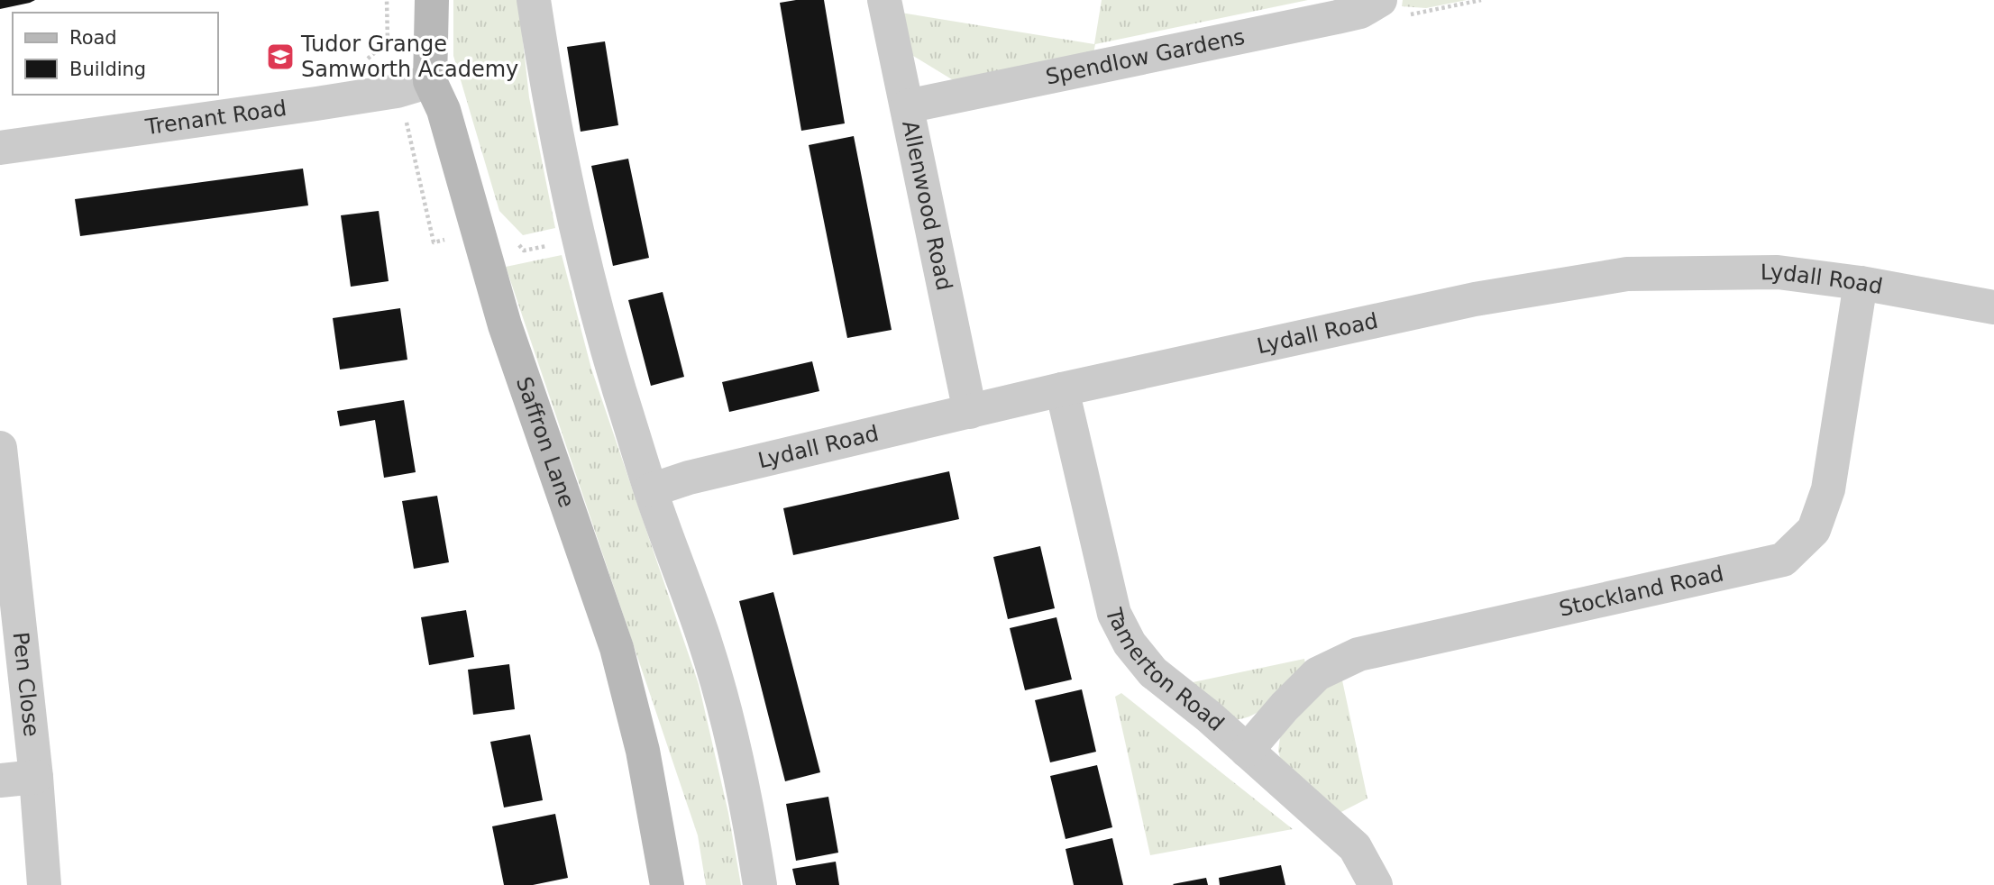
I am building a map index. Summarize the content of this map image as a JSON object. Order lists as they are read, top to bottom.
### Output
{
  "streets": {
    "main road": ["Saffron Lane"],
    "street": [
      "Spendlow Gardens",
      "Trenant Road",
      "Allenwood Road",
      "Lydall Road",
      "Stockland Road",
      "Tamerton Road",
      "Pen Close"
    ]
  },
  "crossings": [
    ["Spendlow Gardens", "Allenwood Road"],
    ["Trenant Road", "Saffron Lane"],
    ["Allenwood Road", "Lydall Road"],
    ["Lydall Road", "Stockland Road"],
    ["Lydall Road", "Tamerton Road"],
    ["Stockland Road", "Tamerton Road"]
  ],
  "places": {
    "school or university": ["Tudor Grange Samworth Academy"]
  },
  "legend": ["Road", "Building"]
}
